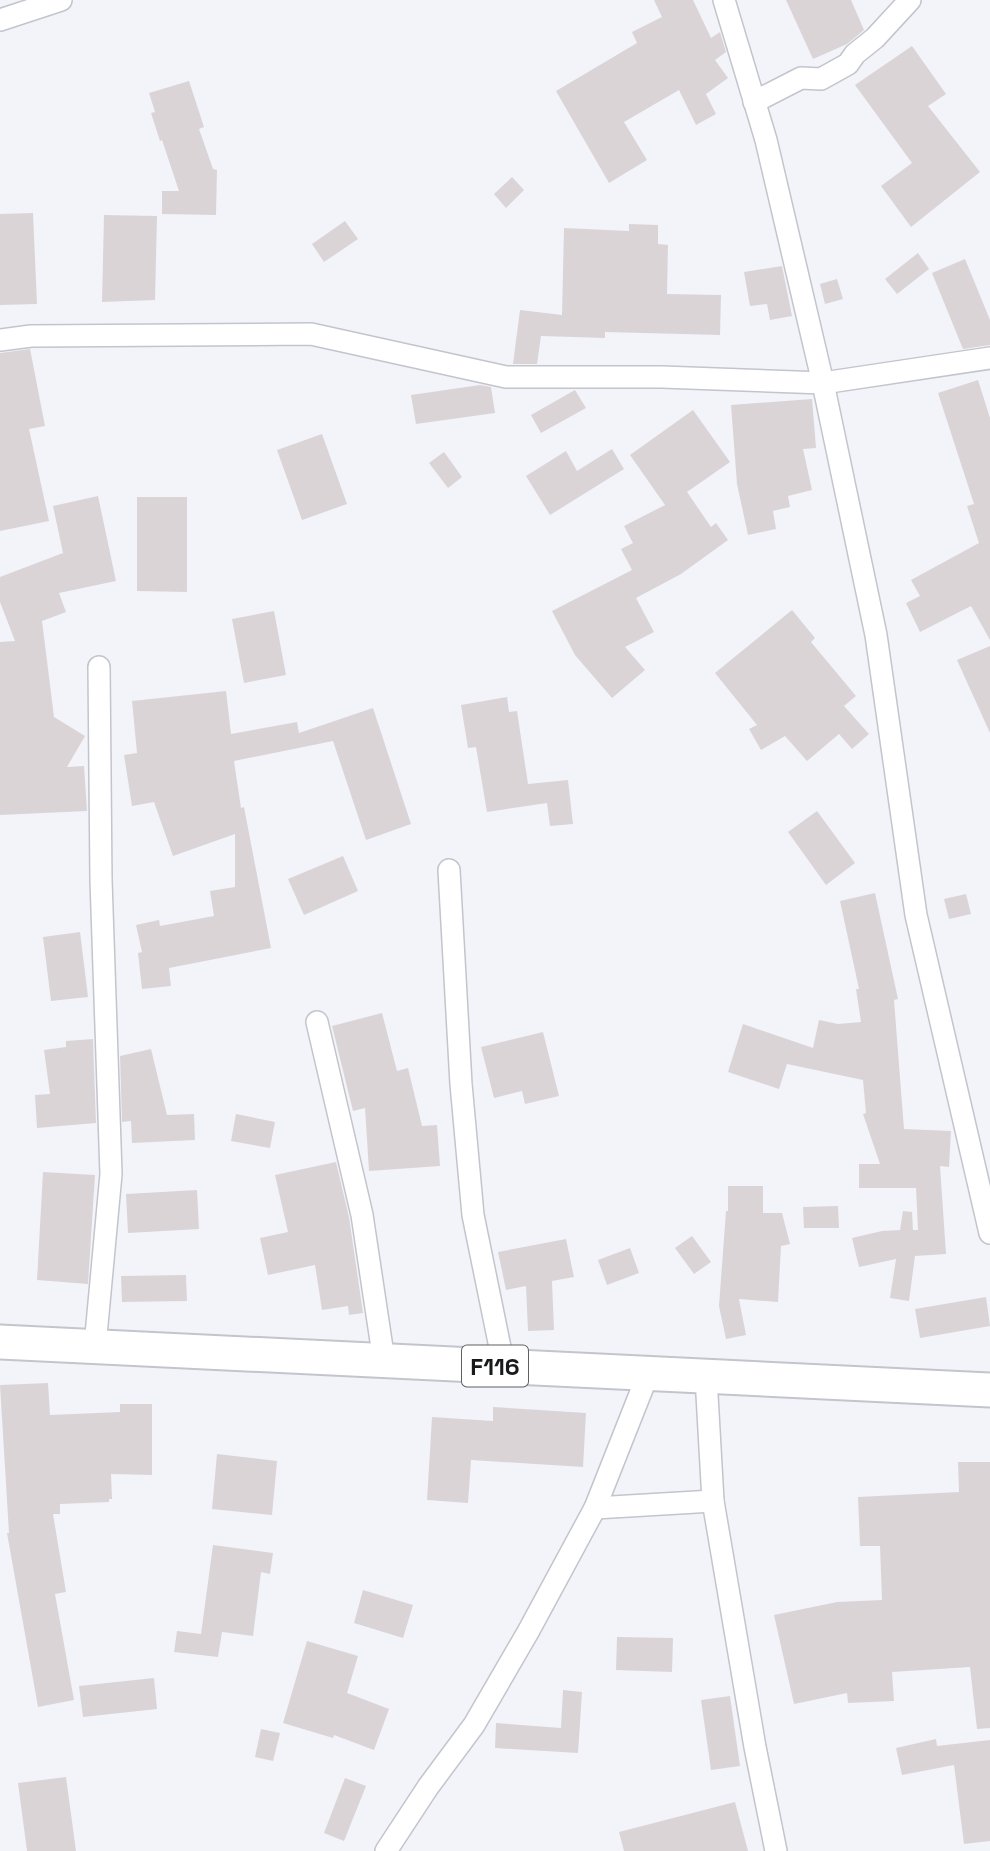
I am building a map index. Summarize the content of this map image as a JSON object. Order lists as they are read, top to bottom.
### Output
{
  "streets": {
    "main road": ["F116"]
  }
}
